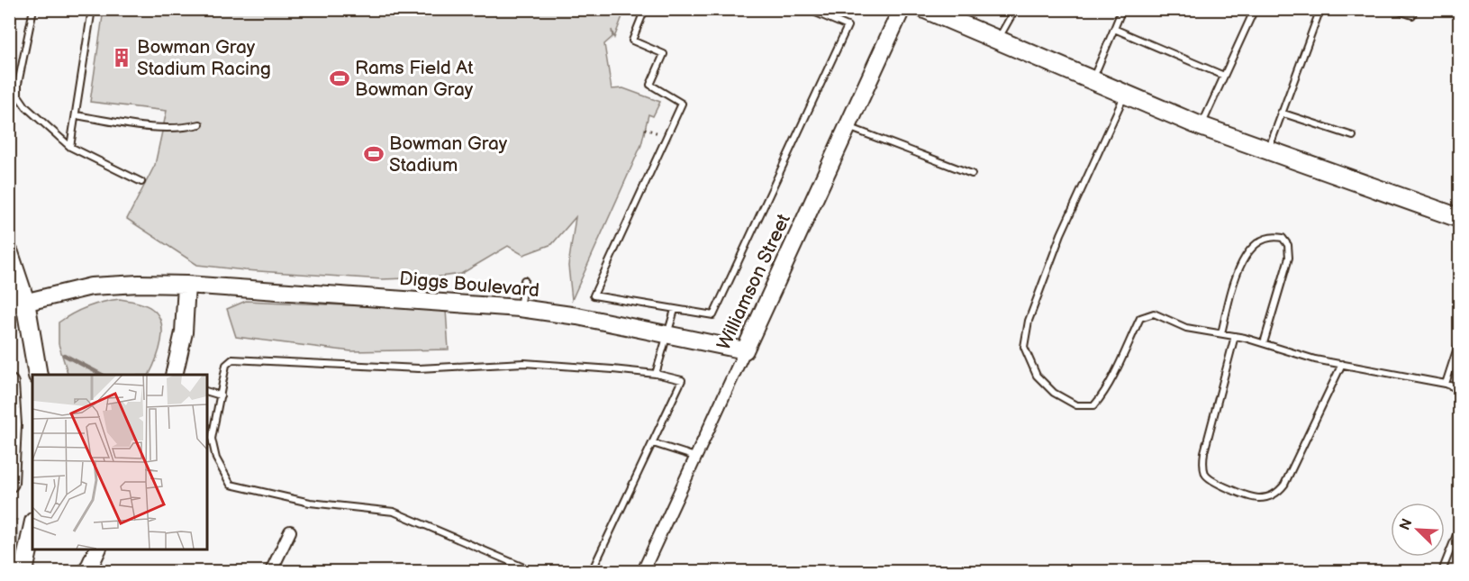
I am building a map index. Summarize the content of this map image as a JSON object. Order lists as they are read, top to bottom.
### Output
{
  "streets": {
    "street": ["Williamson Street", "Diggs Boulevard"]
  },
  "crossings": [
    ["Williamson Street", "Diggs Boulevard"]
  ],
  "places": {
    "building": ["Bowman Gray Stadium Racing"],
    "sports": ["Rams Field At Bowman Gray", "Bowman Gray Stadium"]
  },
  "north": "top left"
}
